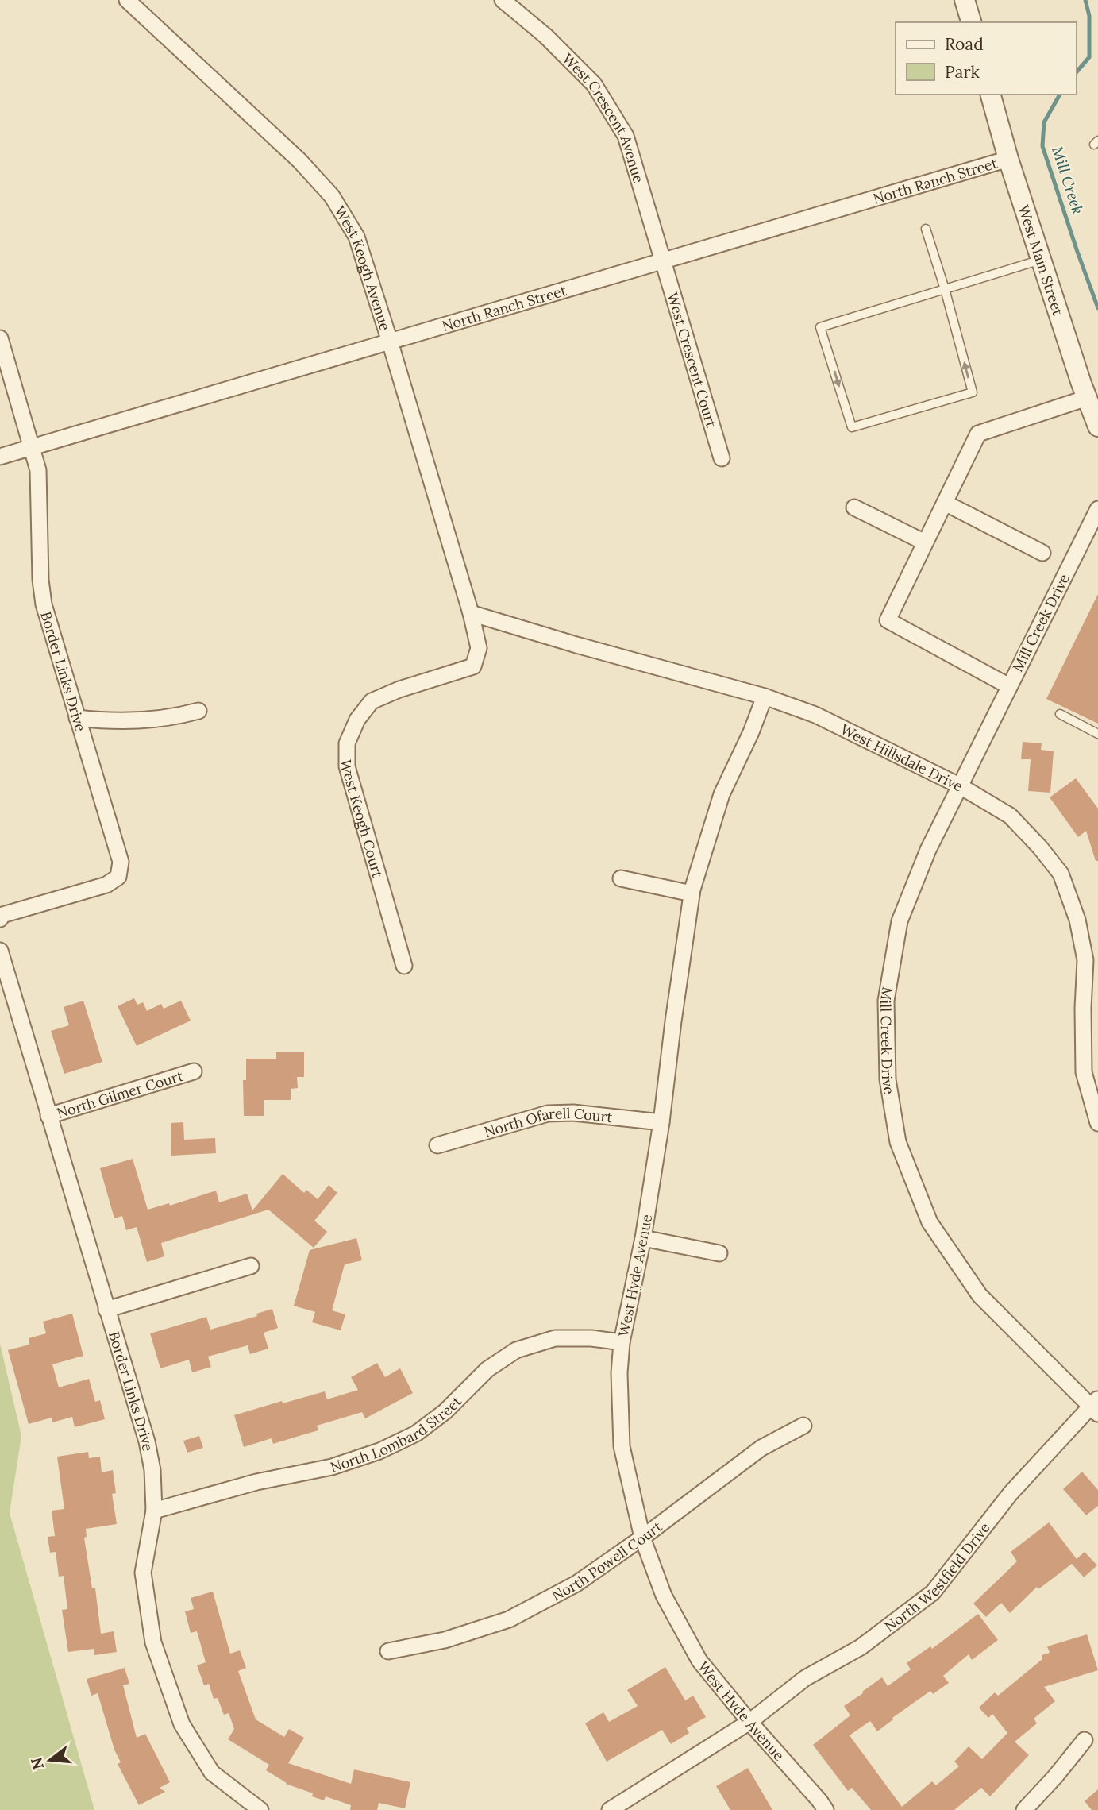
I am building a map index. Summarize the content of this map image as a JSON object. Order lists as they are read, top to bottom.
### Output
{
  "streets": {
    "street": [
      "West Crescent Avenue",
      "North Ranch Street",
      "West Main Street",
      "West Keogh Avenue",
      "West Crescent Court",
      "Mill Creek Drive",
      "Border Links Drive",
      "West Hillsdale Drive",
      "West Keogh Court",
      "North Gilmer Court",
      "North Ofarell Court",
      "West Hyde Avenue",
      "North Lombard Street",
      "North Powell Court",
      "North Westfield Drive"
    ]
  },
  "crossings": [
    ["West Crescent Avenue", "North Ranch Street"],
    ["West Crescent Avenue", "West Crescent Court"],
    ["North Ranch Street", "West Main Street"],
    ["North Ranch Street", "West Keogh Avenue"],
    ["North Ranch Street", "West Crescent Court"],
    ["North Ranch Street", "Border Links Drive"],
    ["West Keogh Avenue", "West Hillsdale Drive"],
    ["West Keogh Avenue", "West Keogh Court"],
    ["Mill Creek Drive", "West Hillsdale Drive"],
    ["Mill Creek Drive", "North Westfield Drive"],
    ["Border Links Drive", "North Gilmer Court"],
    ["Border Links Drive", "North Lombard Street"],
    ["West Hillsdale Drive", "West Keogh Court"],
    ["West Hillsdale Drive", "West Hyde Avenue"],
    ["North Ofarell Court", "West Hyde Avenue"],
    ["West Hyde Avenue", "North Lombard Street"],
    ["West Hyde Avenue", "North Powell Court"],
    ["West Hyde Avenue", "North Westfield Drive"]
  ],
  "water": ["Mill Creek"],
  "legend": ["Road", "Park"],
  "north": "left"
}
